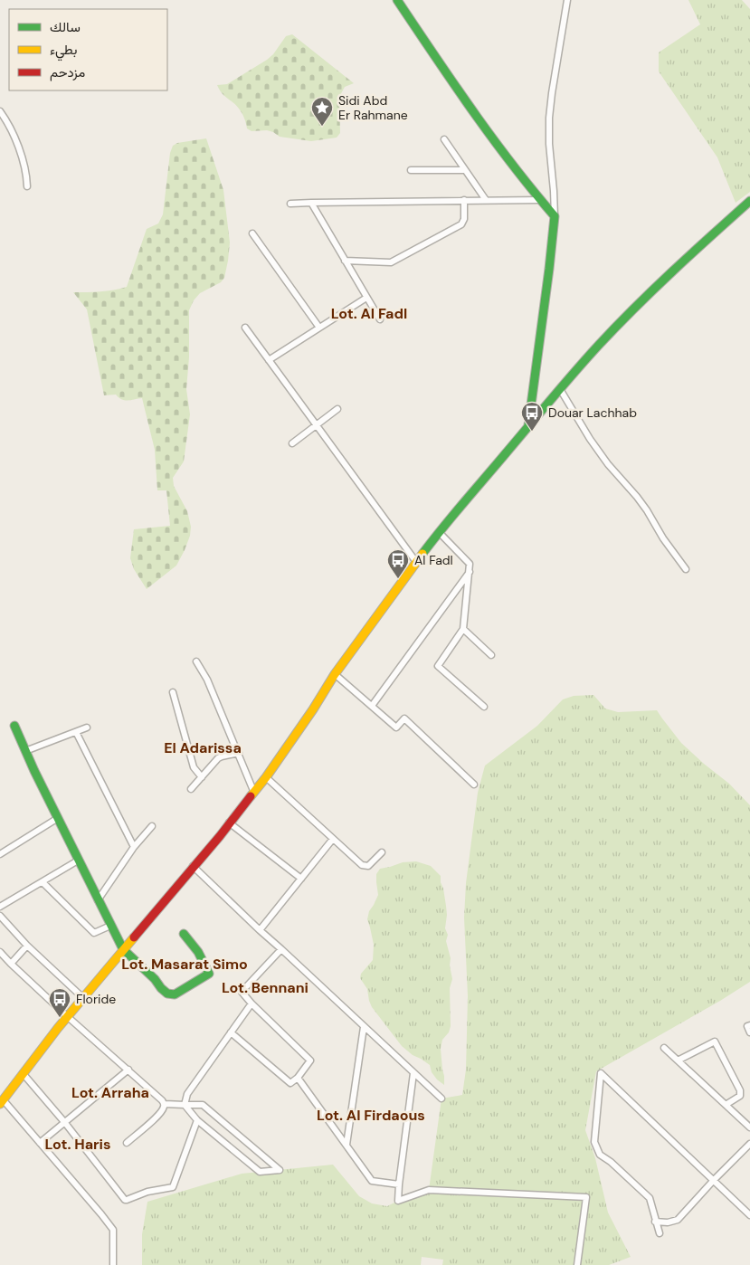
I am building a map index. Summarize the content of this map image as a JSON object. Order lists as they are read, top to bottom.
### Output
{
  "districts": [
    "Lot. Al Fadl",
    "El Adarissa",
    "Lot. Masarat Simo",
    "Lot. Bennani",
    "Lot. Arraha",
    "Lot. Al Firdaous",
    "Lot. Haris"
  ],
  "places": {
    "place": ["Sidi Abd Er Rahmane"],
    "bus stop": ["Douar Lachhab", "Al Fadl", "Floride"]
  },
  "legend": ["سالك", "بطيء", "مزدحم"]
}
